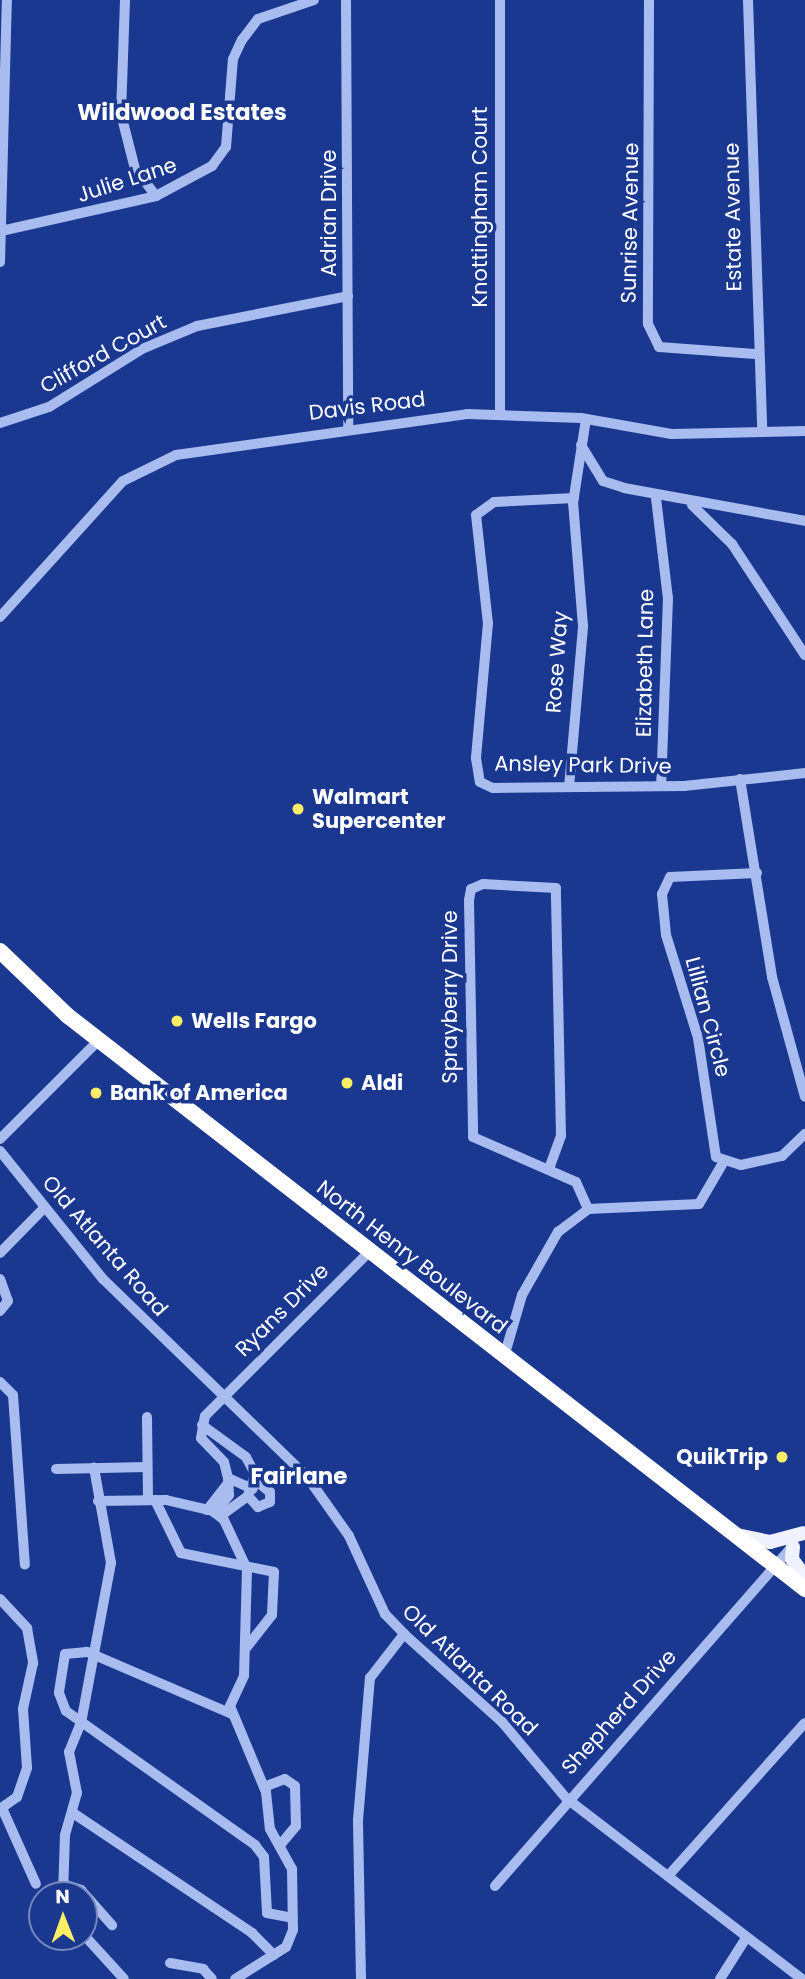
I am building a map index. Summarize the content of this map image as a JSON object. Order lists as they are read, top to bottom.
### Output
{
  "streets": {
    "highway": ["North Henry Boulevard"],
    "street": [
      "Julie Lane",
      "Knottingham Court",
      "Adrian Drive",
      "Estate Avenue",
      "Sunrise Avenue",
      "Clifford Court",
      "Davis Road",
      "Rose Way",
      "Elizabeth Lane",
      "Ansley Park Drive",
      "Sprayberry Drive",
      "Lillian Circle",
      "Old Atlanta Road",
      "Ryans Drive",
      "Shepherd Drive"
    ]
  },
  "crossings": [
    ["Knottingham Court", "Davis Road"],
    ["Adrian Drive", "Clifford Court"],
    ["Adrian Drive", "Davis Road"],
    ["Estate Avenue", "Sunrise Avenue"],
    ["Estate Avenue", "Davis Road"],
    ["Davis Road", "Rose Way"],
    ["Rose Way", "Ansley Park Drive"],
    ["Elizabeth Lane", "Ansley Park Drive"],
    ["Old Atlanta Road", "Ryans Drive"],
    ["Old Atlanta Road", "Shepherd Drive"],
    ["North Henry Boulevard", "Ryans Drive"],
    ["North Henry Boulevard", "Shepherd Drive"]
  ],
  "districts": ["Wildwood Estates", "Fairlane"],
  "places": [
    "Walmart Supercenter",
    "Wells Fargo",
    "Aldi",
    "Bank of America",
    "QuikTrip"
  ],
  "north": "top"
}
